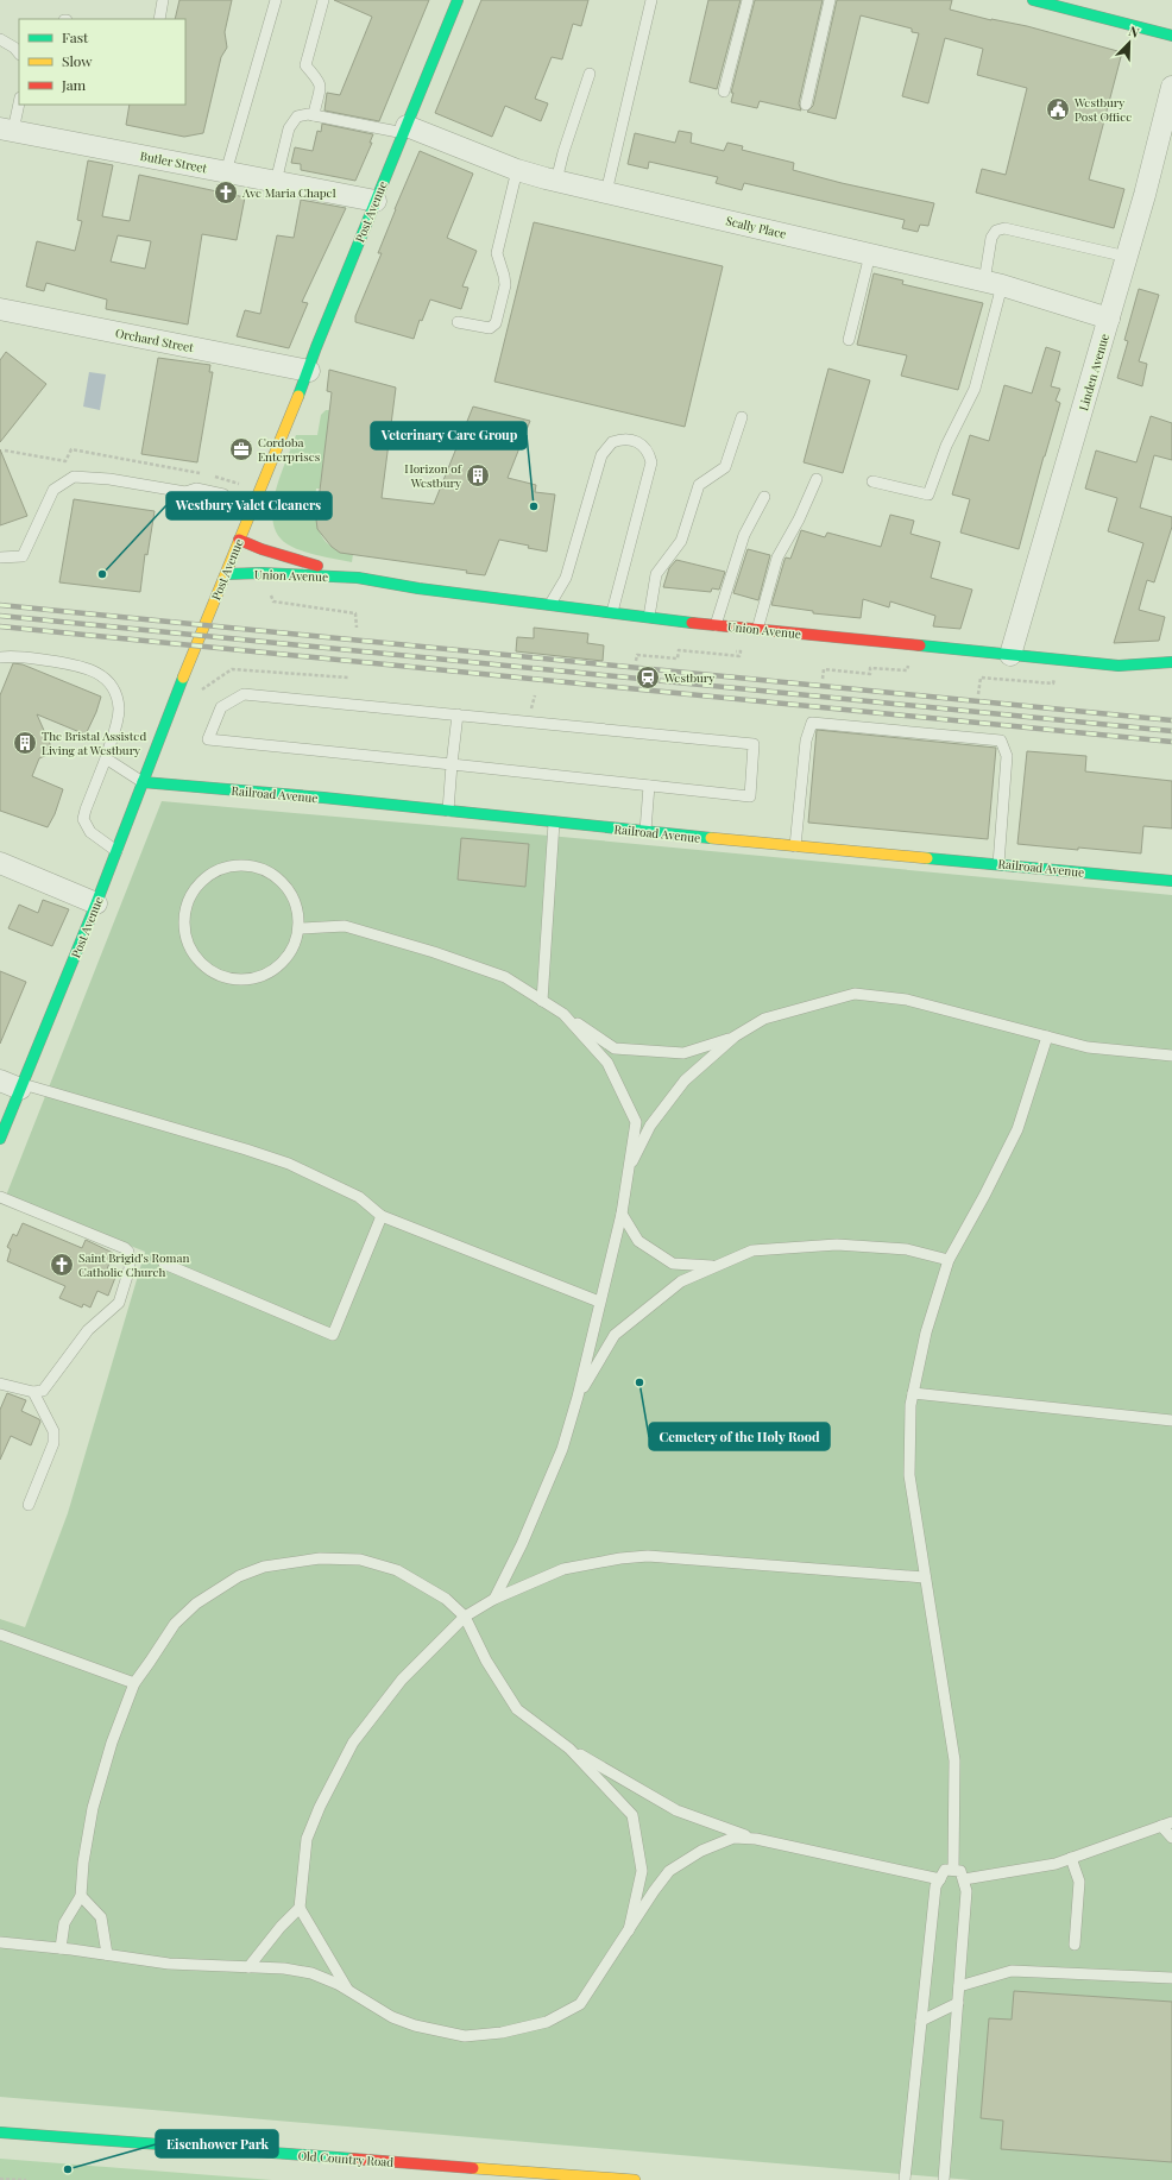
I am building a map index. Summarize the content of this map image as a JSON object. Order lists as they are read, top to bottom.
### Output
{
  "streets": {
    "main road": [
      "Post Avenue",
      "Union Avenue",
      "Railroad Avenue",
      "Old Country Road"
    ],
    "street": [
      "Butler Street",
      "Scally Place",
      "Orchard Street",
      "Linden Avenue"
    ]
  },
  "crossings": [
    ["Butler Street", "Post Avenue"],
    ["Post Avenue", "Scally Place"],
    ["Post Avenue", "Orchard Street"],
    ["Post Avenue", "Union Avenue"],
    ["Post Avenue", "Railroad Avenue"],
    ["Scally Place", "Linden Avenue"],
    ["Linden Avenue", "Union Avenue"]
  ],
  "places": {
    "public building": ["Westbury Post Office"],
    "church": ["Ave Maria Chapel", "Saint Brigid's Roman Catholic Church"],
    "office": ["Cordoba Enterprises"],
    "building": ["Horizon of Westbury", "The Bristal Assisted Living at Westbury"],
    "other": [
      "Veterinary Care Group",
      "Westbury Valet Cleaners",
      "Cemetery of the Holy Rood",
      "Eisenhower Park"
    ],
    "station": ["Westbury"]
  },
  "legend": ["Fast", "Slow", "Jam"],
  "north": "top right"
}
